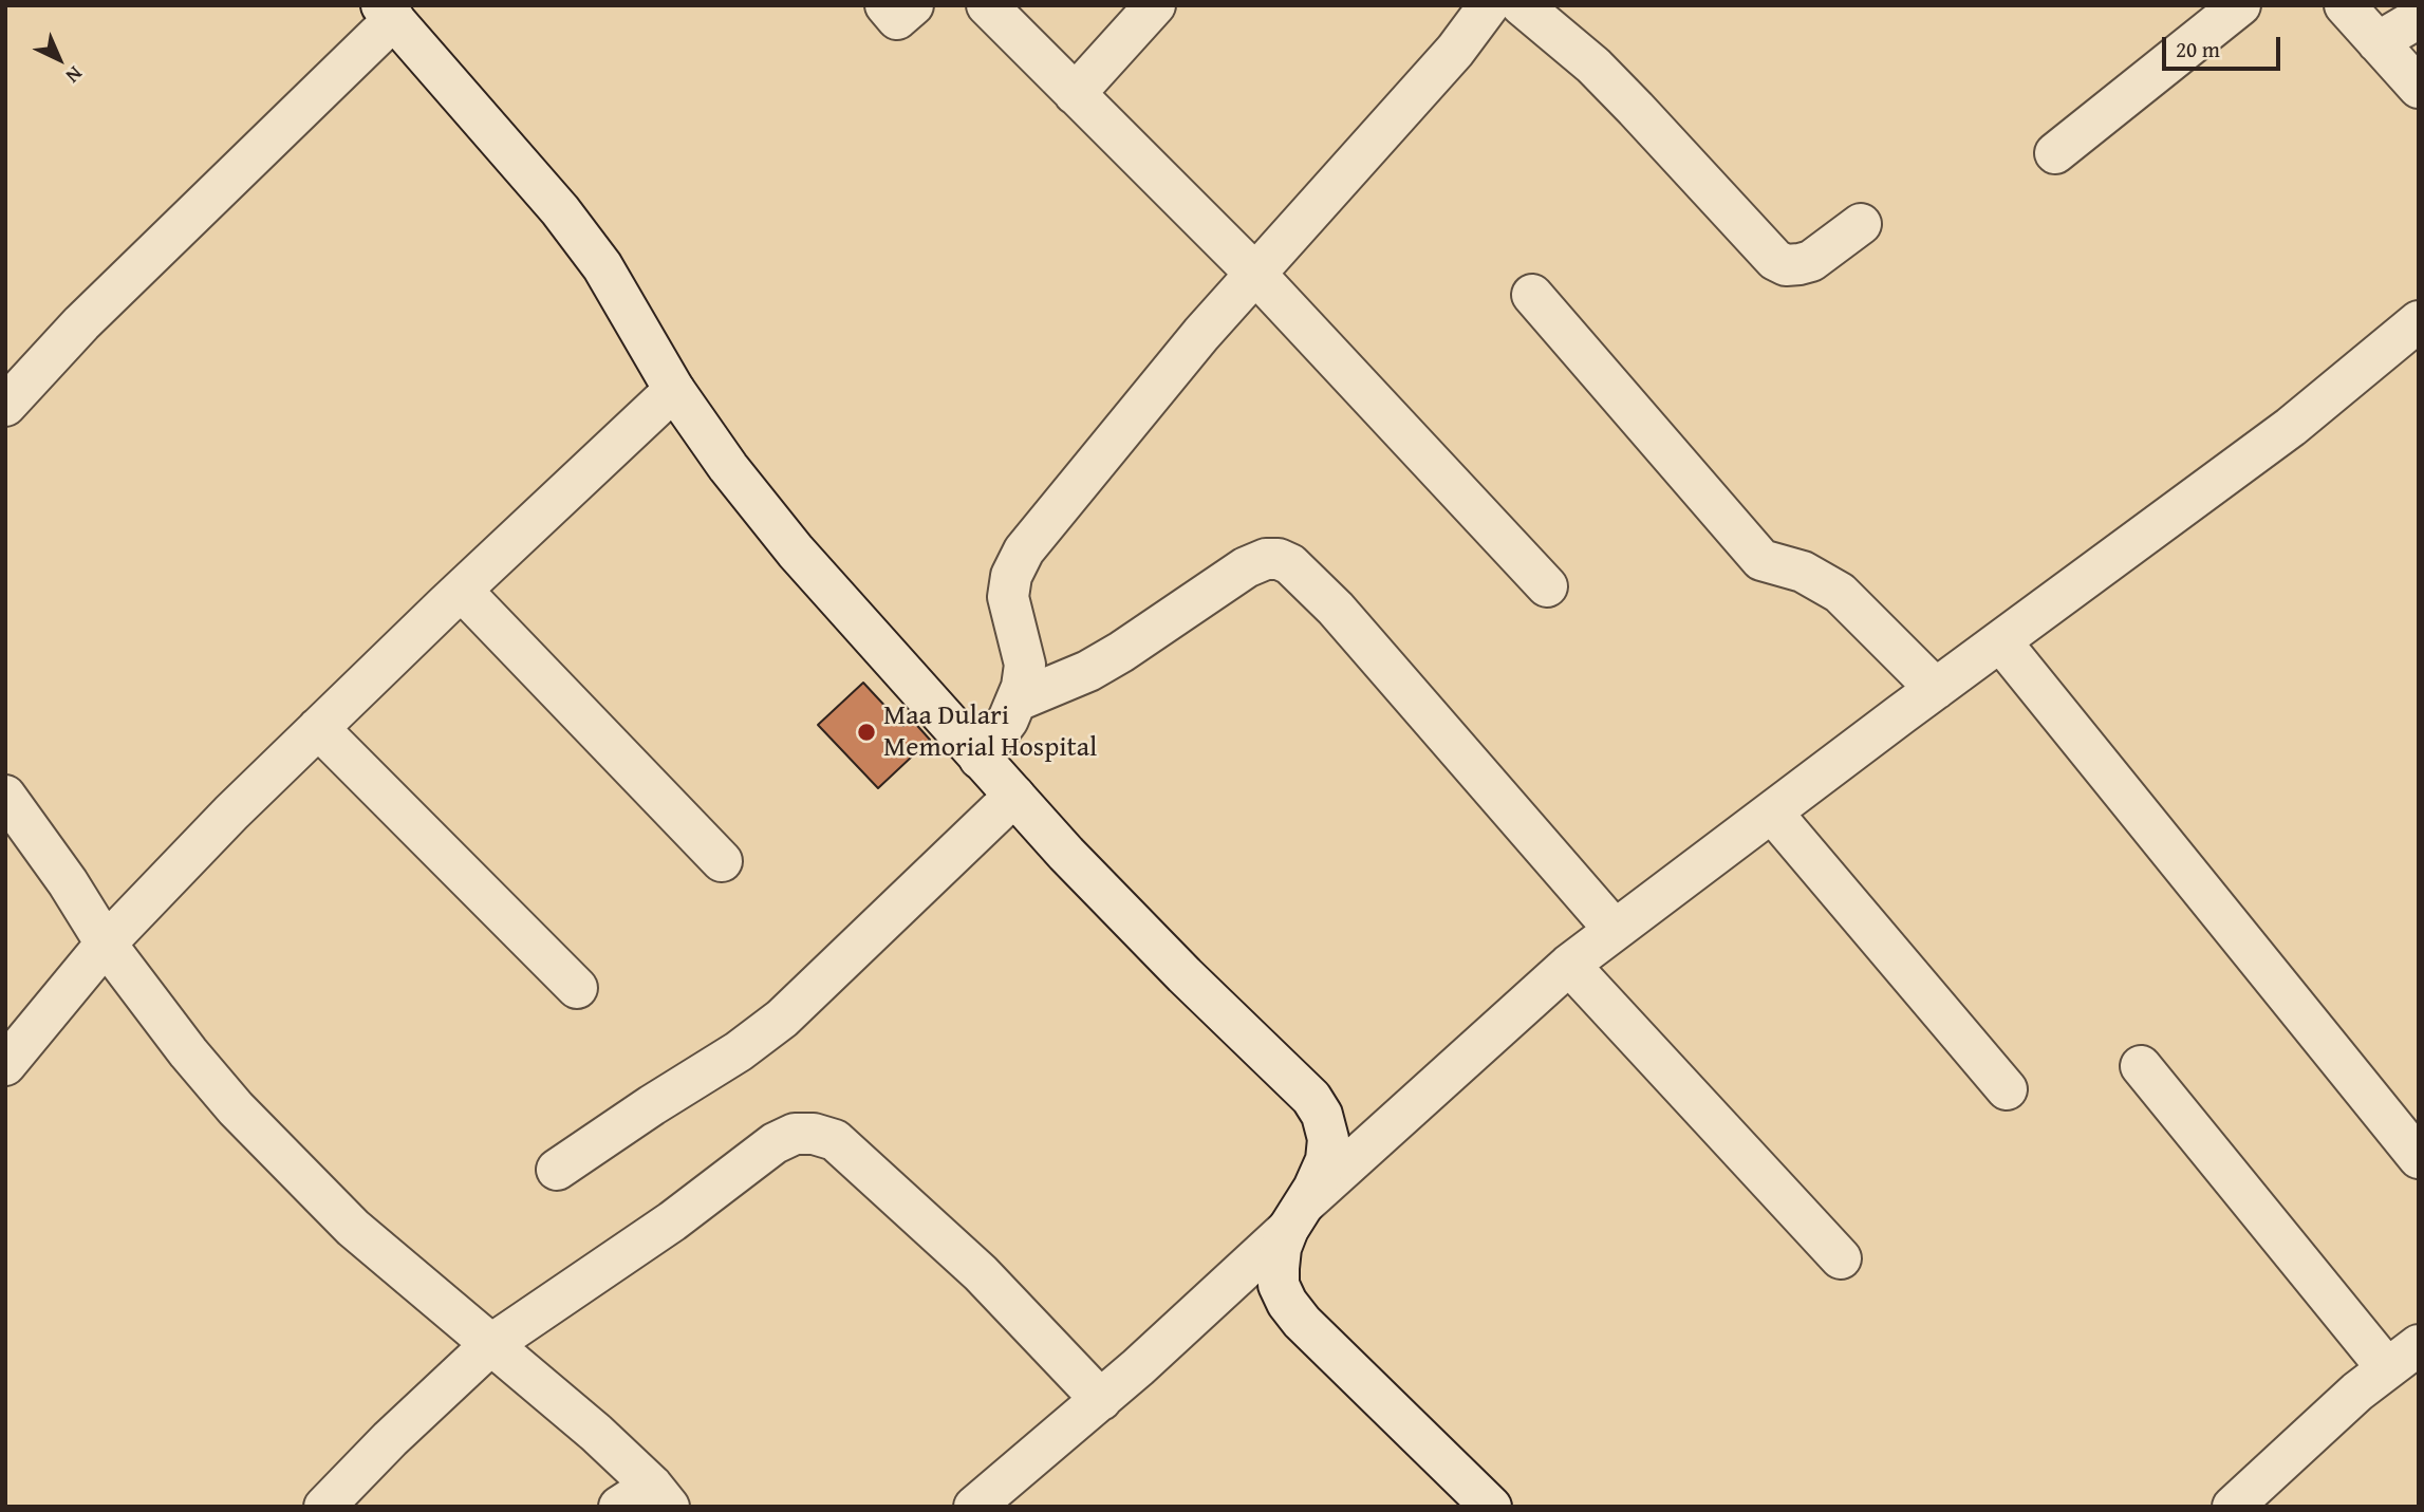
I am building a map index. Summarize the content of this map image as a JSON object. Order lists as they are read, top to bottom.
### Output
{
  "places": ["Maa Dulari Memorial Hospital"],
  "scale_bar": "20 m",
  "north": "bottom right"
}
